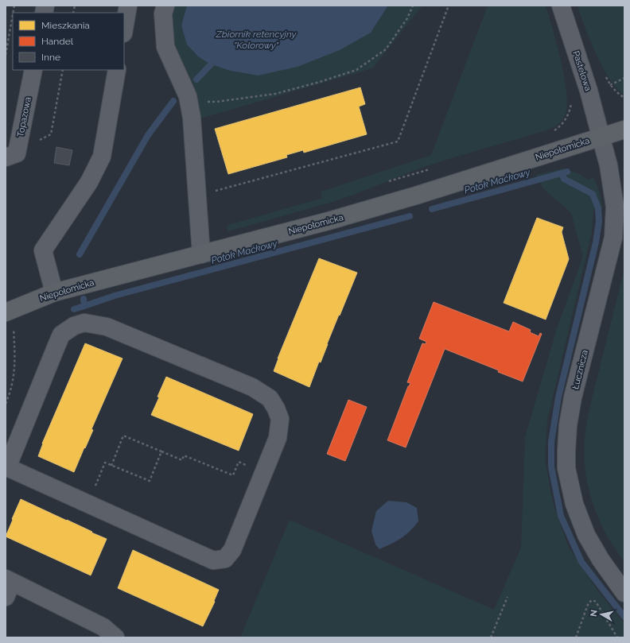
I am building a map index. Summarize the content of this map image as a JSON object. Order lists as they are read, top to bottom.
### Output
{
  "streets": {
    "main road": ["Niepołomicka"],
    "street": ["Pastelowa", "Topazowa", "Łucznicza"]
  },
  "crossings": [
    ["Pastelowa", "Niepołomicka"],
    ["Pastelowa", "Łucznicza"],
    ["Niepołomicka", "Łucznicza"]
  ],
  "water": ["Zbiornik retencyjny \"Kolorowy\"", "Potok Maćkowy"],
  "legend": ["Mieszkania", "Handel", "Inne"],
  "north": "left"
}
